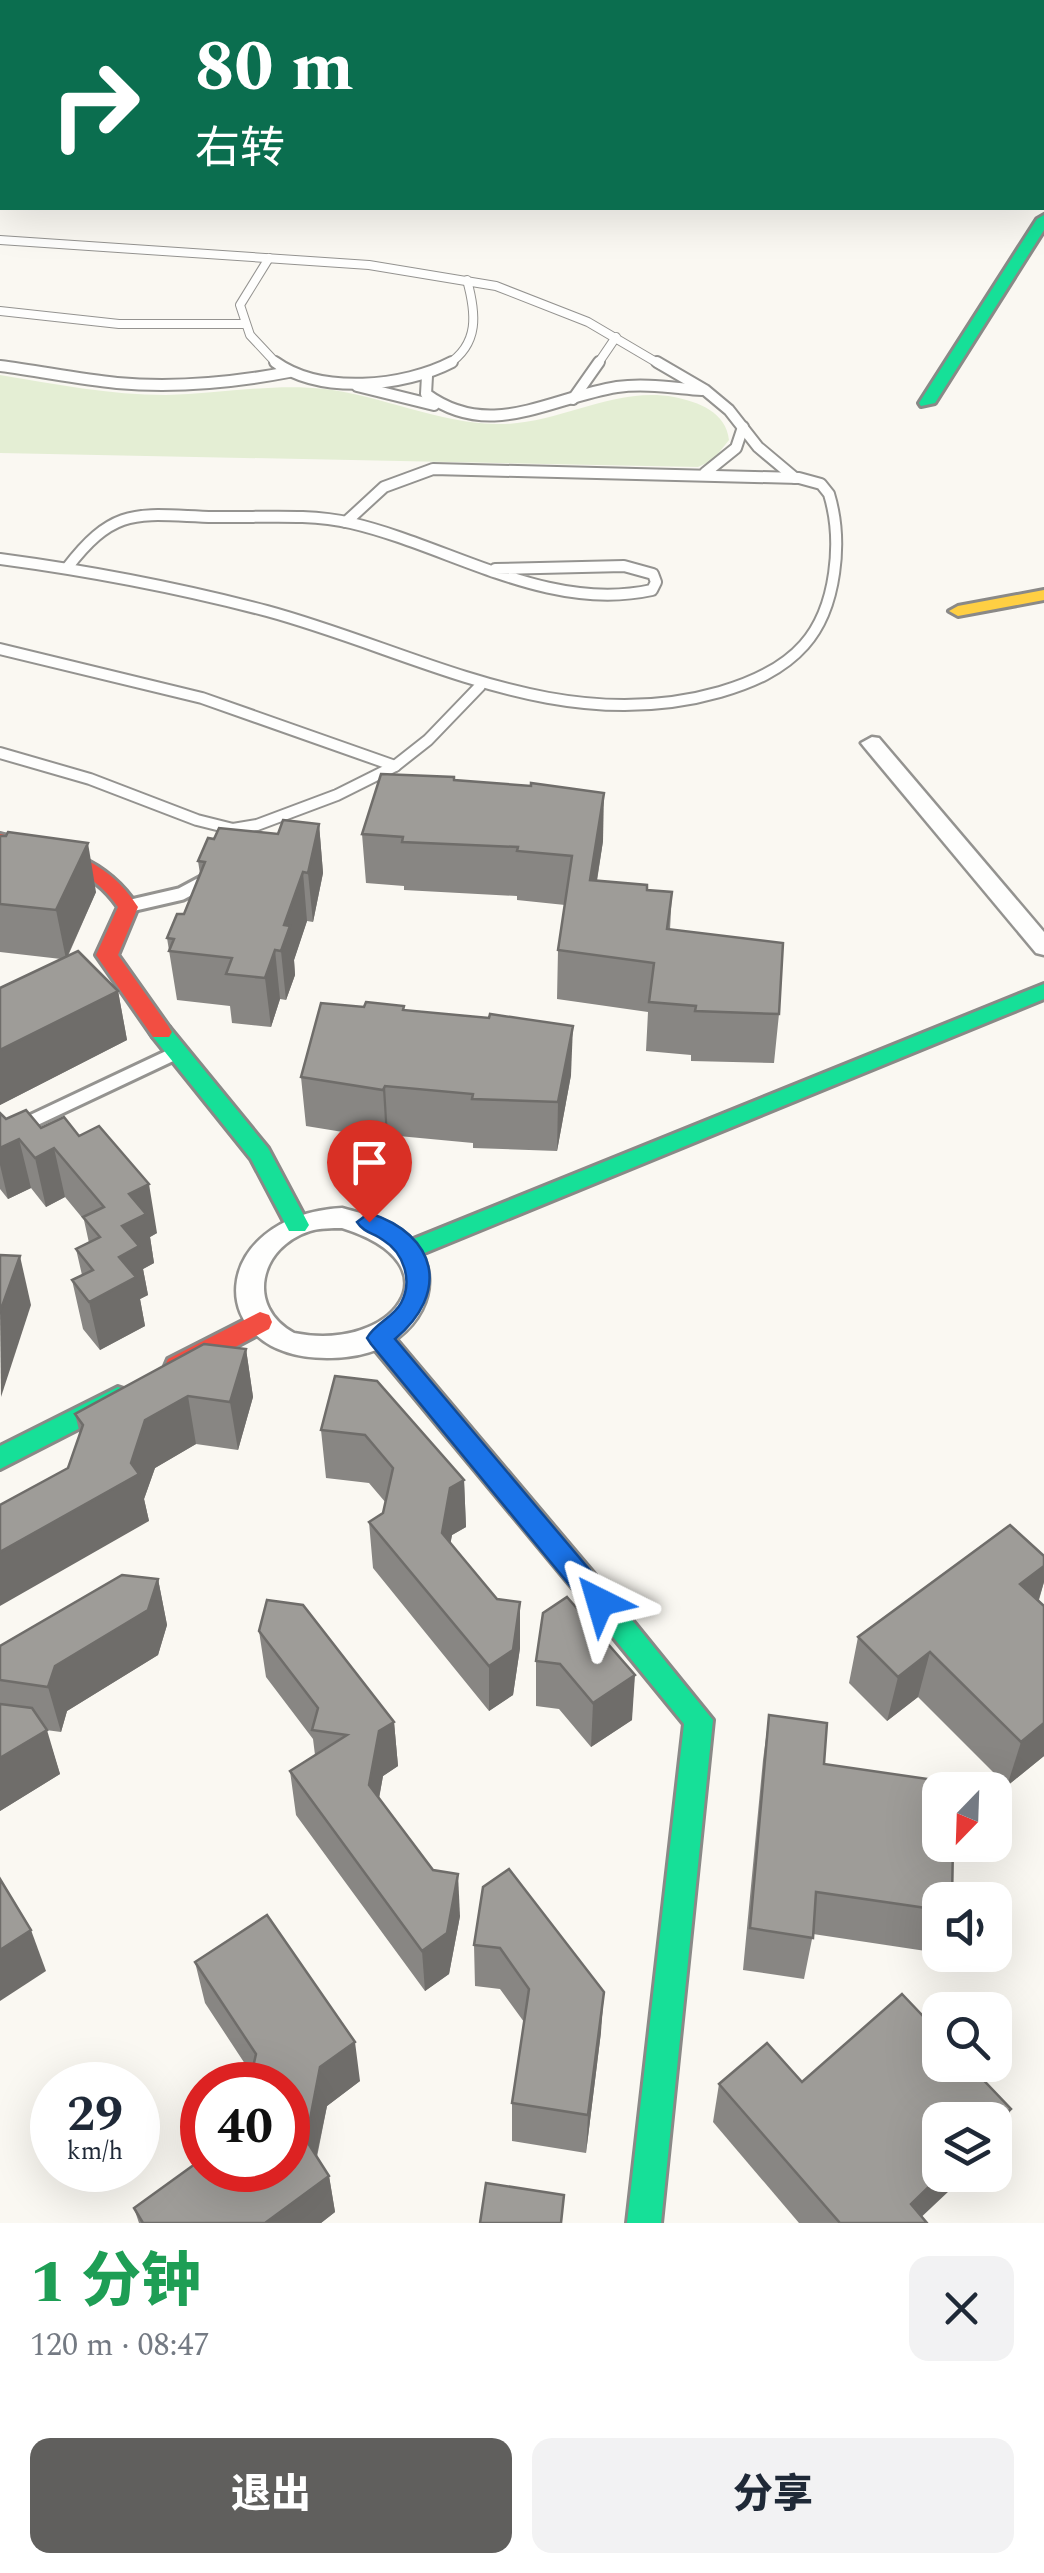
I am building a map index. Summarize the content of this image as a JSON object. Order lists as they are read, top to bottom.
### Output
{
  "north": "bottom left",
  "page": {
    "turn": ["80 m", "右转"],
    "speed": "29 km/h",
    "limit": "40",
    "heading": ["1 分钟", "120 m · 08:47"],
    "buttons": ["退出", "分享"]
  }
}
